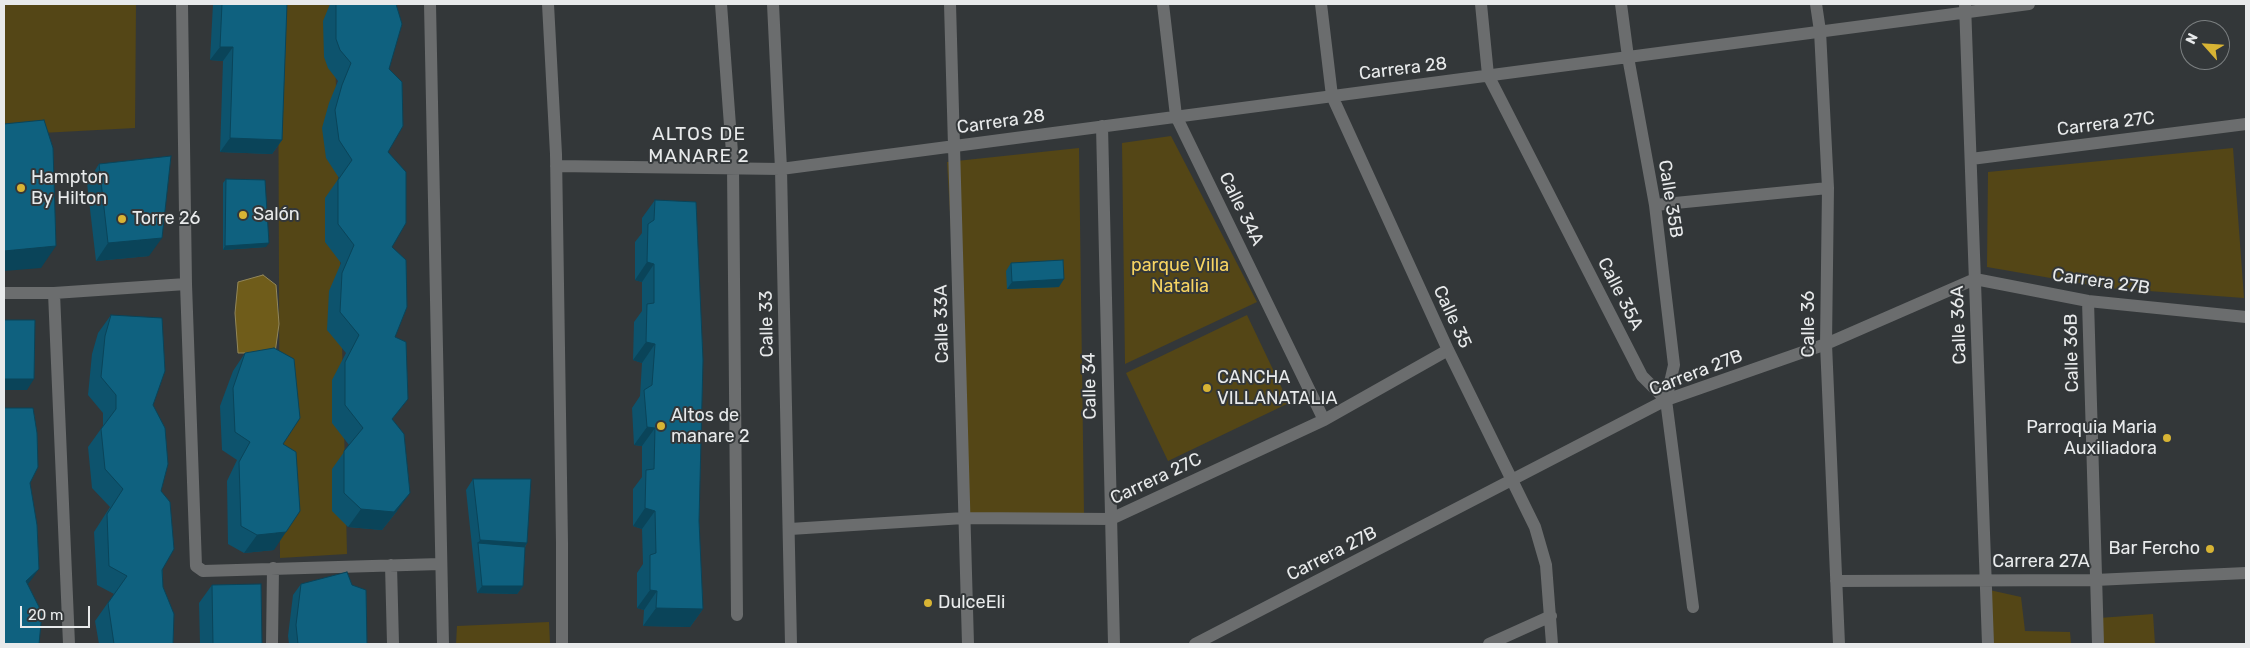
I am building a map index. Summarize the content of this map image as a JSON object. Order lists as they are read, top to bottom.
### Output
{
  "streets": {
    "street": [
      "Carrera 28",
      "Carrera 27C",
      "Calle 35B",
      "Calle 34A",
      "Carrera 27B",
      "Calle 35A",
      "Calle 35",
      "Calle 33",
      "Calle 33A",
      "Calle 36",
      "Calle 36A",
      "Calle 36B",
      "Calle 34",
      "Carrera 27A"
    ]
  },
  "crossings": [
    ["Carrera 28", "Calle 35B"],
    ["Carrera 28", "Calle 34A"],
    ["Carrera 28", "Calle 35A"],
    ["Carrera 28", "Calle 35"],
    ["Carrera 28", "Calle 33"],
    ["Carrera 28", "Calle 33A"],
    ["Carrera 28", "Calle 36"],
    ["Carrera 28", "Calle 36A"],
    ["Carrera 28", "Calle 34"],
    ["Carrera 27C", "Calle 34A"],
    ["Carrera 27C", "Calle 35"],
    ["Carrera 27C", "Calle 33"],
    ["Carrera 27C", "Calle 33A"],
    ["Carrera 27C", "Calle 36A"],
    ["Carrera 27C", "Calle 34"],
    ["Calle 35B", "Carrera 27B"],
    ["Calle 35B", "Calle 35A"],
    ["Carrera 27B", "Calle 35A"],
    ["Carrera 27B", "Calle 35"],
    ["Carrera 27B", "Calle 36"],
    ["Carrera 27B", "Calle 36A"],
    ["Carrera 27B", "Calle 36B"],
    ["Calle 36", "Carrera 27A"],
    ["Calle 36A", "Carrera 27A"],
    ["Calle 36B", "Carrera 27A"]
  ],
  "districts": ["ALTOS DE MANARE 2"],
  "parks": ["parque Villa Natalia"],
  "places": [
    "Hampton By Hilton",
    "Salón",
    "Torre 26",
    "CANCHA VILLANATALIA",
    "Altos de manare 2",
    "Parroquia Maria Auxiliadora",
    "Bar Fercho",
    "DulceEli"
  ],
  "scale_bar": "20 m",
  "north": "top left"
}
